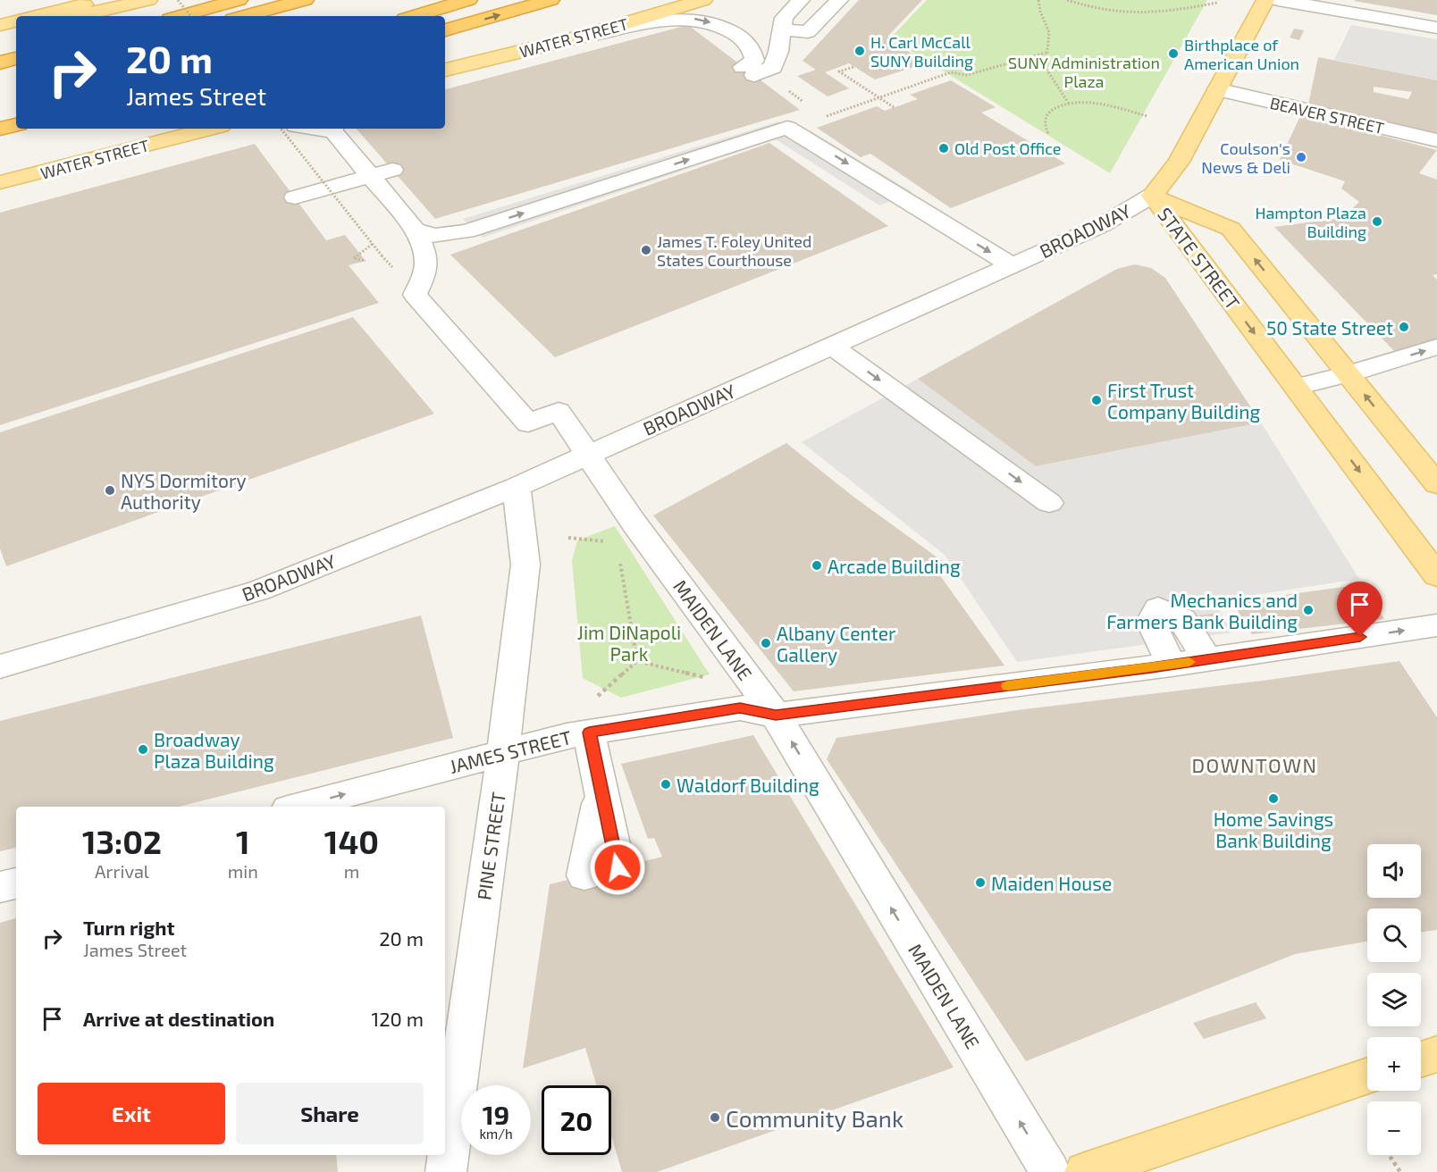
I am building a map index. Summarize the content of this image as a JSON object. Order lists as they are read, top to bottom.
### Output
{
  "streets": {
    "main road": ["WATER STREET", "BROADWAY", "STATE STREET"],
    "street": [
      "BEAVER STREET",
      "MAIDEN LANE",
      "JAMES STREET",
      "PINE STREET"
    ]
  },
  "crossings": [
    ["BEAVER STREET", "BROADWAY"],
    ["BROADWAY", "STATE STREET"],
    ["BROADWAY", "MAIDEN LANE"],
    ["BROADWAY", "PINE STREET"],
    ["MAIDEN LANE", "JAMES STREET"],
    ["JAMES STREET", "PINE STREET"]
  ],
  "one_way": ["MAIDEN LANE", "JAMES STREET"],
  "districts": ["DOWNTOWN"],
  "parks": ["SUNY Administration Plaza", "Jim DiNapoli Park"],
  "places": [
    "H. Carl McCall SUNY Building",
    "Birthplace of American Union",
    "Old Post Office",
    "Coulson's News & Deli",
    "Hampton Plaza Building",
    "James T. Foley United States Courthouse",
    "50 State Street",
    "First Trust Company Building",
    "NYS Dormitory Authority",
    "Arcade Building",
    "Mechanics and Farmers Bank Building",
    "Albany Center Gallery",
    "Broadway Plaza Building",
    "Waldorf Building",
    "Home Savings Bank Building",
    "Maiden House",
    "Community Bank"
  ],
  "page": {
    "turn": ["20 m", "James Street"],
    "eta": [
      "13:02",
      "Arrival",
      "1",
      "min",
      "140",
      "m"
    ],
    "map_buttons": ["+", "−"],
    "list": [
      {
        "name": "Turn right",
        "note": "James Street",
        "value": "20 m"
      },
      {
        "name": "Arrive at destination",
        "value": "120 m"
      }
    ],
    "buttons": ["Exit", "Share"],
    "speed": "19 km/h",
    "limit": "20"
  }
}
